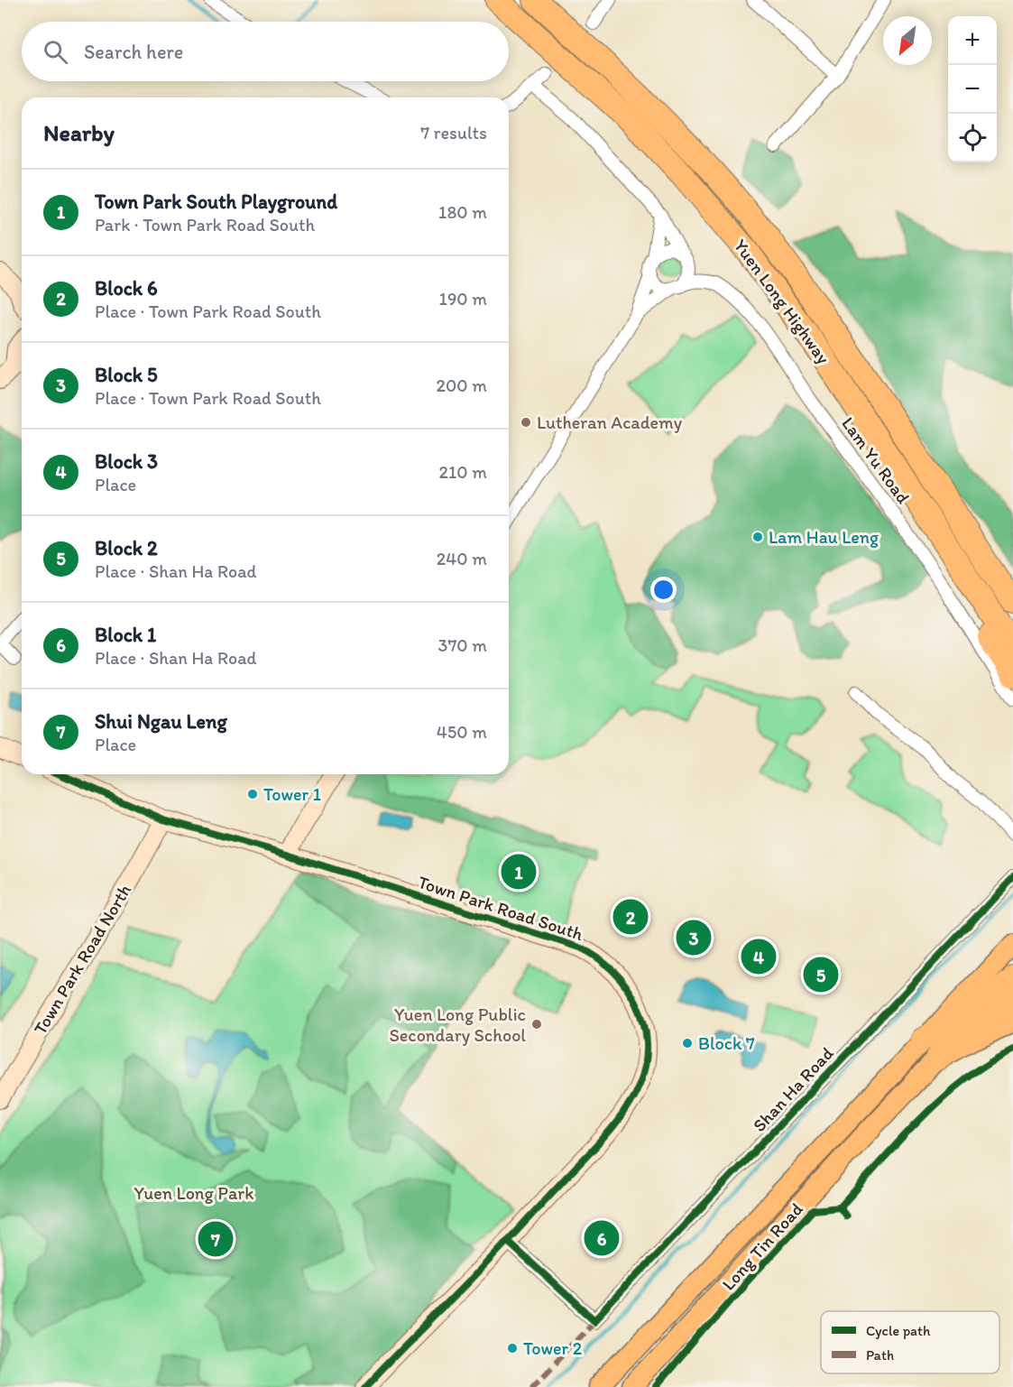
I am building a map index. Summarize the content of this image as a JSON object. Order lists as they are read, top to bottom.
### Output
{
  "streets": {
    "highway": ["Yuen Long Highway"],
    "main road": ["Long Tin Road"],
    "street": [
      "Lam Yu Road",
      "Town Park Road South",
      "Town Park Road North",
      "Shan Ha Road"
    ]
  },
  "crossings": [
    ["Town Park Road South", "Town Park Road North"],
    ["Town Park Road South", "Shan Ha Road"]
  ],
  "parks": ["Yuen Long Park"],
  "places": [
    "Lutheran Academy",
    "Lam Hau Leng",
    "Tower 1",
    "Yuen Long Public Secondary School",
    "Block 7",
    "Tower 2"
  ],
  "legend": ["Cycle path", "Path"],
  "north": "bottom left",
  "page": {
    "map_buttons": ["+", "−"],
    "search": "Search here",
    "heading": ["Nearby", "7 results"],
    "list": [
      {
        "mark": "1",
        "name": "Town Park South Playground",
        "note": "Park · Town Park Road South",
        "value": "180 m"
      },
      {
        "mark": "2",
        "name": "Block 6",
        "note": "Place · Town Park Road South",
        "value": "190 m"
      },
      {
        "mark": "3",
        "name": "Block 5",
        "note": "Place · Town Park Road South",
        "value": "200 m"
      },
      {
        "mark": "4",
        "name": "Block 3",
        "note": "Place",
        "value": "210 m"
      },
      {
        "mark": "5",
        "name": "Block 2",
        "note": "Place · Shan Ha Road",
        "value": "240 m"
      },
      {
        "mark": "6",
        "name": "Block 1",
        "note": "Place · Shan Ha Road",
        "value": "370 m"
      },
      {
        "mark": "7",
        "name": "Shui Ngau Leng",
        "note": "Place",
        "value": "450 m"
      }
    ],
    "pins": [
      "1",
      "2",
      "3",
      "4",
      "5",
      "6",
      "7"
    ]
  }
}
